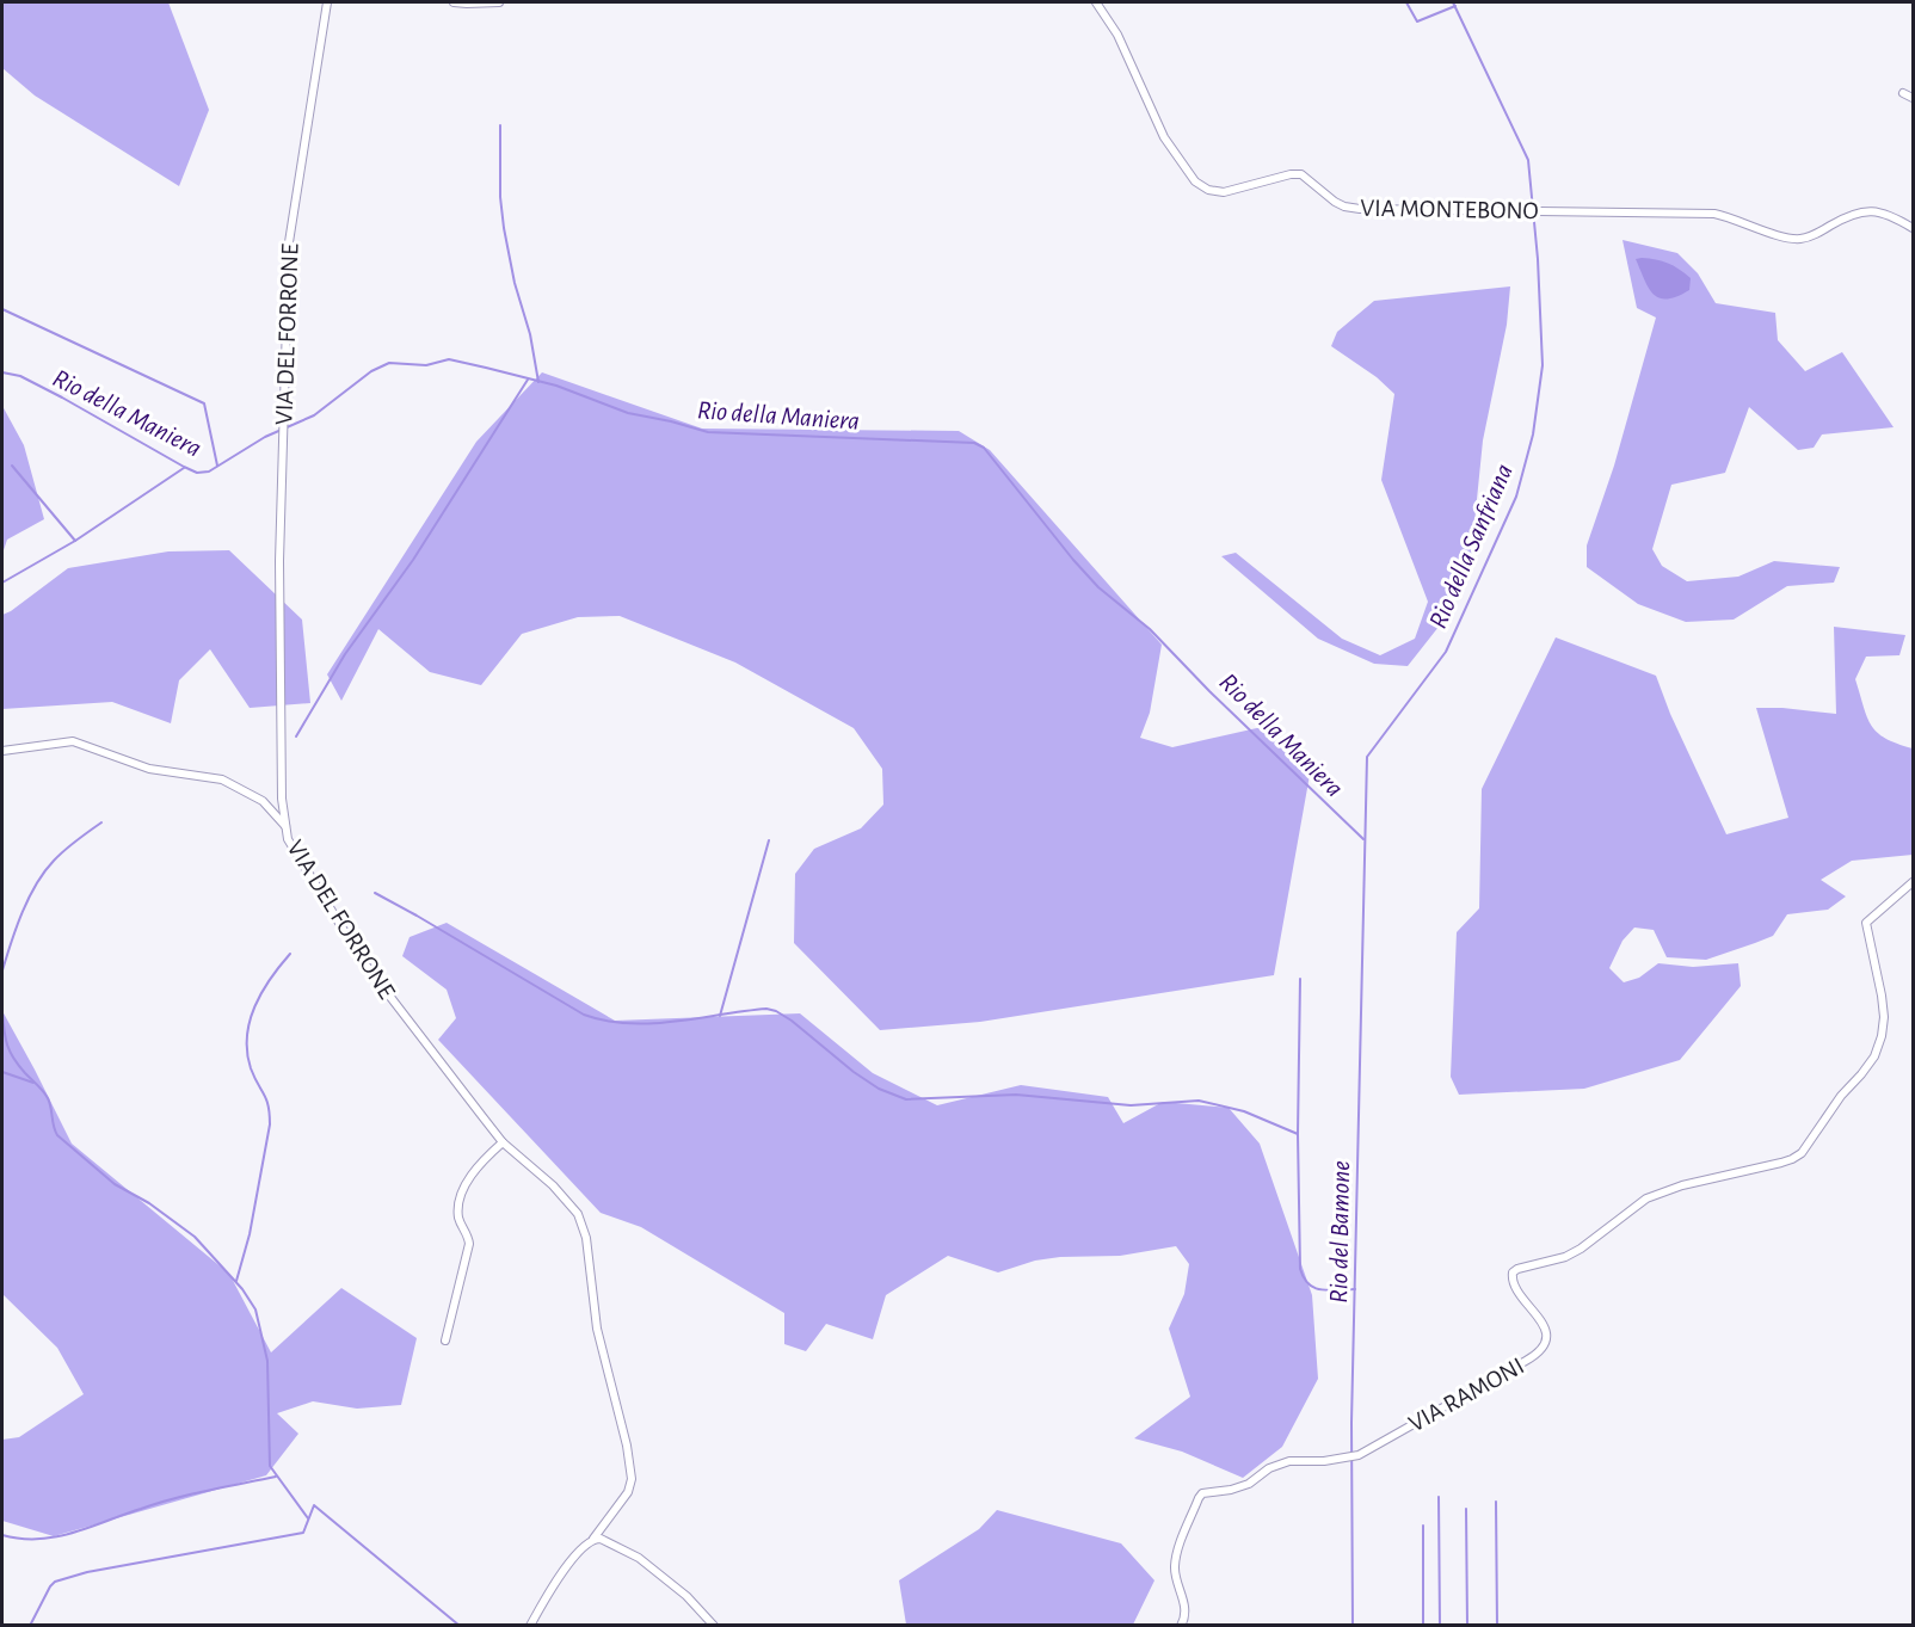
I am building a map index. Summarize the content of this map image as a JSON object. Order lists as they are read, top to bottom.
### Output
{
  "streets": {
    "street": ["VIA MONTEBONO", "VIA DEL FORRONE", "VIA RAMONI"]
  },
  "water": ["Rio della Maniera", "Rio della Sanfriana", "Rio del Bamone"]
}
